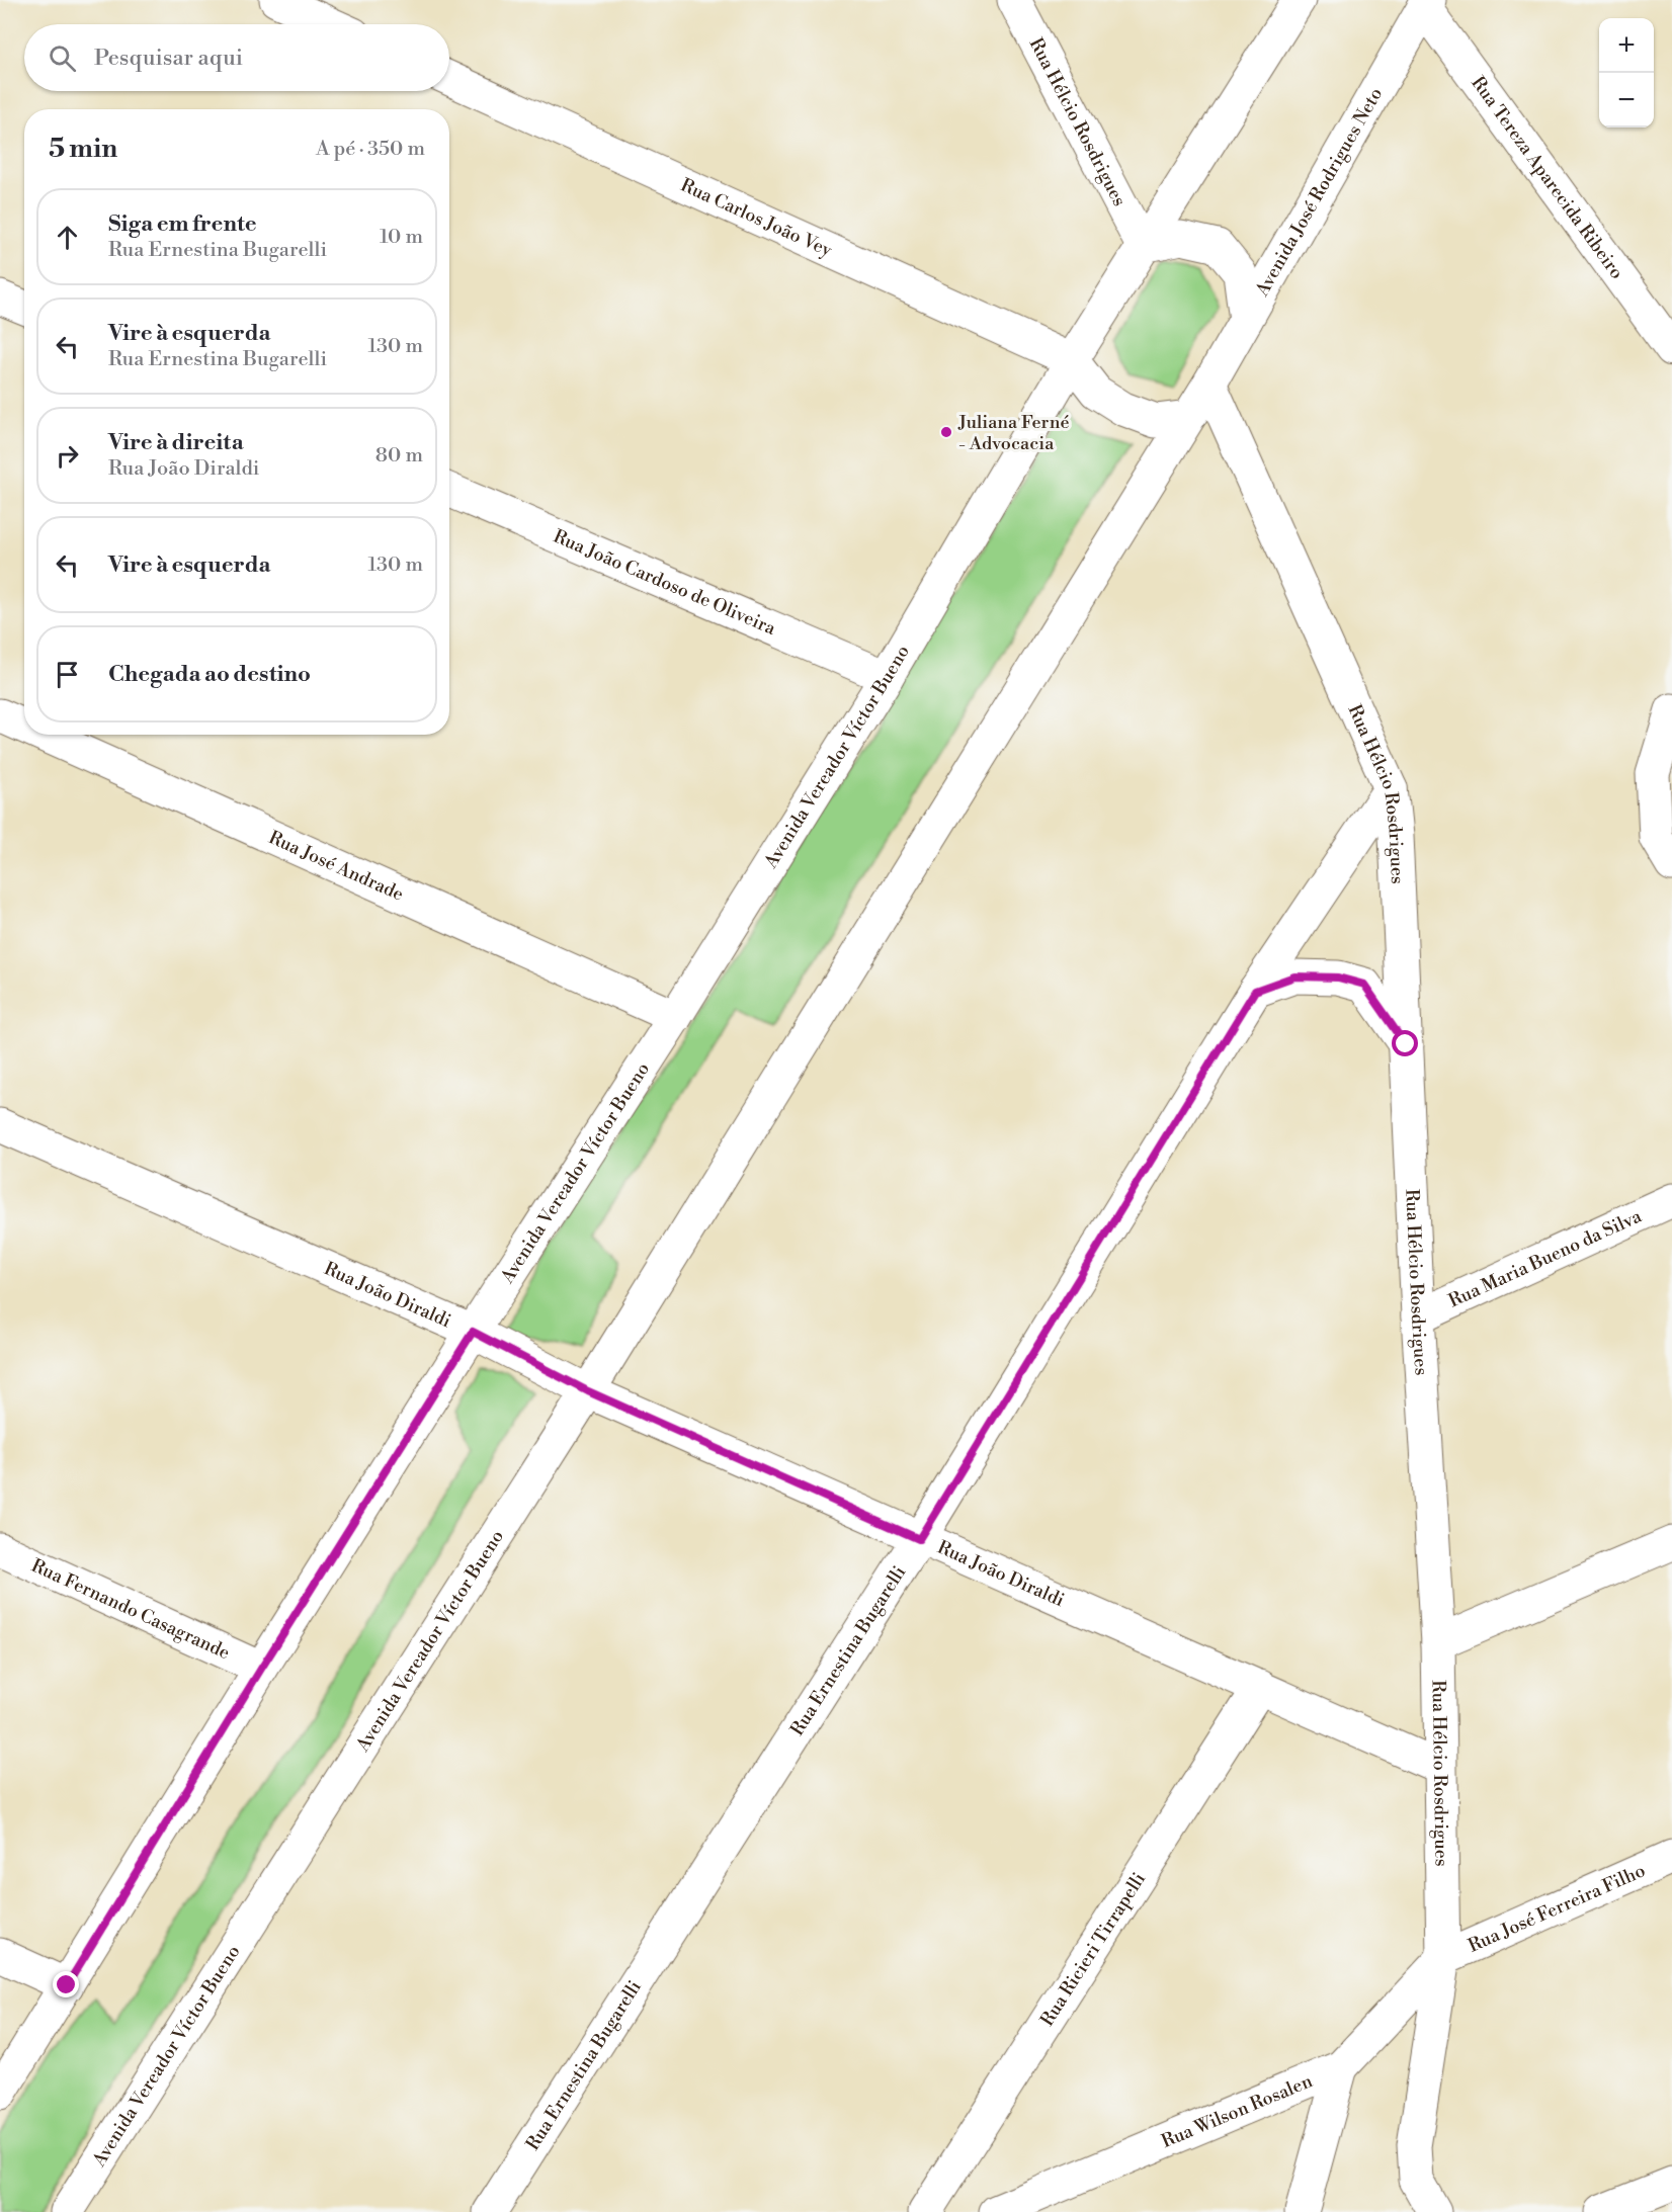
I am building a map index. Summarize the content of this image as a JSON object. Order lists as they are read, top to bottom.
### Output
{
  "streets": {
    "street": [
      "Rua Hélcio Rosdrigues",
      "Rua Tereza Aparecida Ribeiro",
      "Avenida José Rodrigues Neto",
      "Rua Carlos João Vey",
      "Rua João Cardoso de Oliveira",
      "Avenida Vereador Víctor Bueno",
      "Rua José Andrade",
      "Rua Maria Bueno da Silva",
      "Rua João Diraldi",
      "Rua Fernando Casagrande",
      "Rua Ernestina Bugarelli",
      "Rua José Ferreira Filho",
      "Rua Ricieri Tirrapelli",
      "Rua Wilson Rosalen"
    ]
  },
  "crossings": [
    ["Rua Hélcio Rosdrigues", "Avenida José Rodrigues Neto"],
    ["Rua Hélcio Rosdrigues", "Rua Carlos João Vey"],
    ["Rua Hélcio Rosdrigues", "Avenida Vereador Víctor Bueno"],
    ["Rua Hélcio Rosdrigues", "Rua Maria Bueno da Silva"],
    ["Rua Hélcio Rosdrigues", "Rua João Diraldi"],
    ["Rua Hélcio Rosdrigues", "Rua Ernestina Bugarelli"],
    ["Rua Hélcio Rosdrigues", "Rua José Ferreira Filho"],
    ["Rua Hélcio Rosdrigues", "Rua Wilson Rosalen"],
    ["Rua Tereza Aparecida Ribeiro", "Avenida José Rodrigues Neto"],
    ["Avenida José Rodrigues Neto", "Rua Carlos João Vey"],
    ["Avenida José Rodrigues Neto", "Avenida Vereador Víctor Bueno"],
    ["Rua Carlos João Vey", "Avenida Vereador Víctor Bueno"],
    ["Rua João Cardoso de Oliveira", "Avenida Vereador Víctor Bueno"],
    ["Avenida Vereador Víctor Bueno", "Rua José Andrade"],
    ["Avenida Vereador Víctor Bueno", "Rua João Diraldi"],
    ["Avenida Vereador Víctor Bueno", "Rua Fernando Casagrande"],
    ["Rua João Diraldi", "Rua Ernestina Bugarelli"],
    ["Rua João Diraldi", "Rua Ricieri Tirrapelli"],
    ["Rua José Ferreira Filho", "Rua Wilson Rosalen"]
  ],
  "places": ["Juliana Ferné - Advocacia"],
  "page": {
    "map_buttons": ["+", "−"],
    "search": "Pesquisar aqui",
    "heading": ["5 min", "A pé · 350 m"],
    "list": [
      ["Siga em frente", "Rua Ernestina Bugarelli", "10 m"],
      ["Vire à esquerda", "Rua Ernestina Bugarelli", "130 m"],
      ["Vire à direita", "Rua João Diraldi", "80 m"],
      ["Vire à esquerda", "130 m"],
      "Chegada ao destino"
    ]
  }
}
